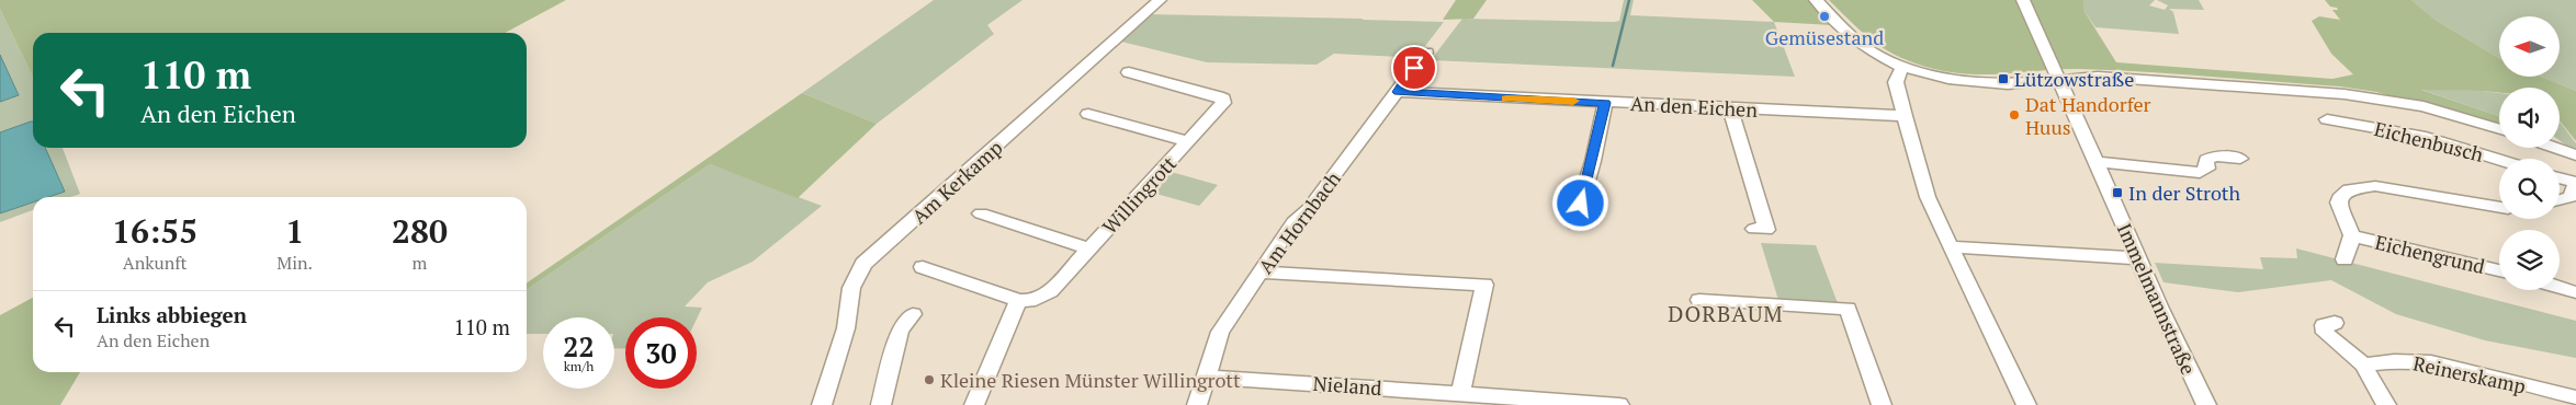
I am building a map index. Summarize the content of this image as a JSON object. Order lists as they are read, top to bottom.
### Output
{
  "streets": {
    "street": [
      "An den Eichen",
      "Eichenbusch",
      "Am Kerkamp",
      "Willingrott",
      "Am Hornbach",
      "Eichengrund",
      "Immelmannstraße",
      "Reinerskamp",
      "Nieland"
    ]
  },
  "crossings": [
    ["An den Eichen", "Am Hornbach"],
    ["Am Hornbach", "Nieland"]
  ],
  "districts": ["DORBAUM"],
  "places": {
    "other": ["Gemüsestand", "Dat Handorfer Huus", "Kleine Riesen Münster Willingrott"],
    "transit": ["Lützowstraße", "In der Stroth"]
  },
  "north": "left",
  "page": {
    "turn": ["110 m", "An den Eichen"],
    "eta": [
      "16:55",
      "Ankunft",
      "1",
      "Min.",
      "280",
      "m"
    ],
    "list": [
      {
        "name": "Links abbiegen",
        "note": "An den Eichen",
        "value": "110 m"
      }
    ],
    "speed": "22 km/h",
    "limit": "30"
  }
}
